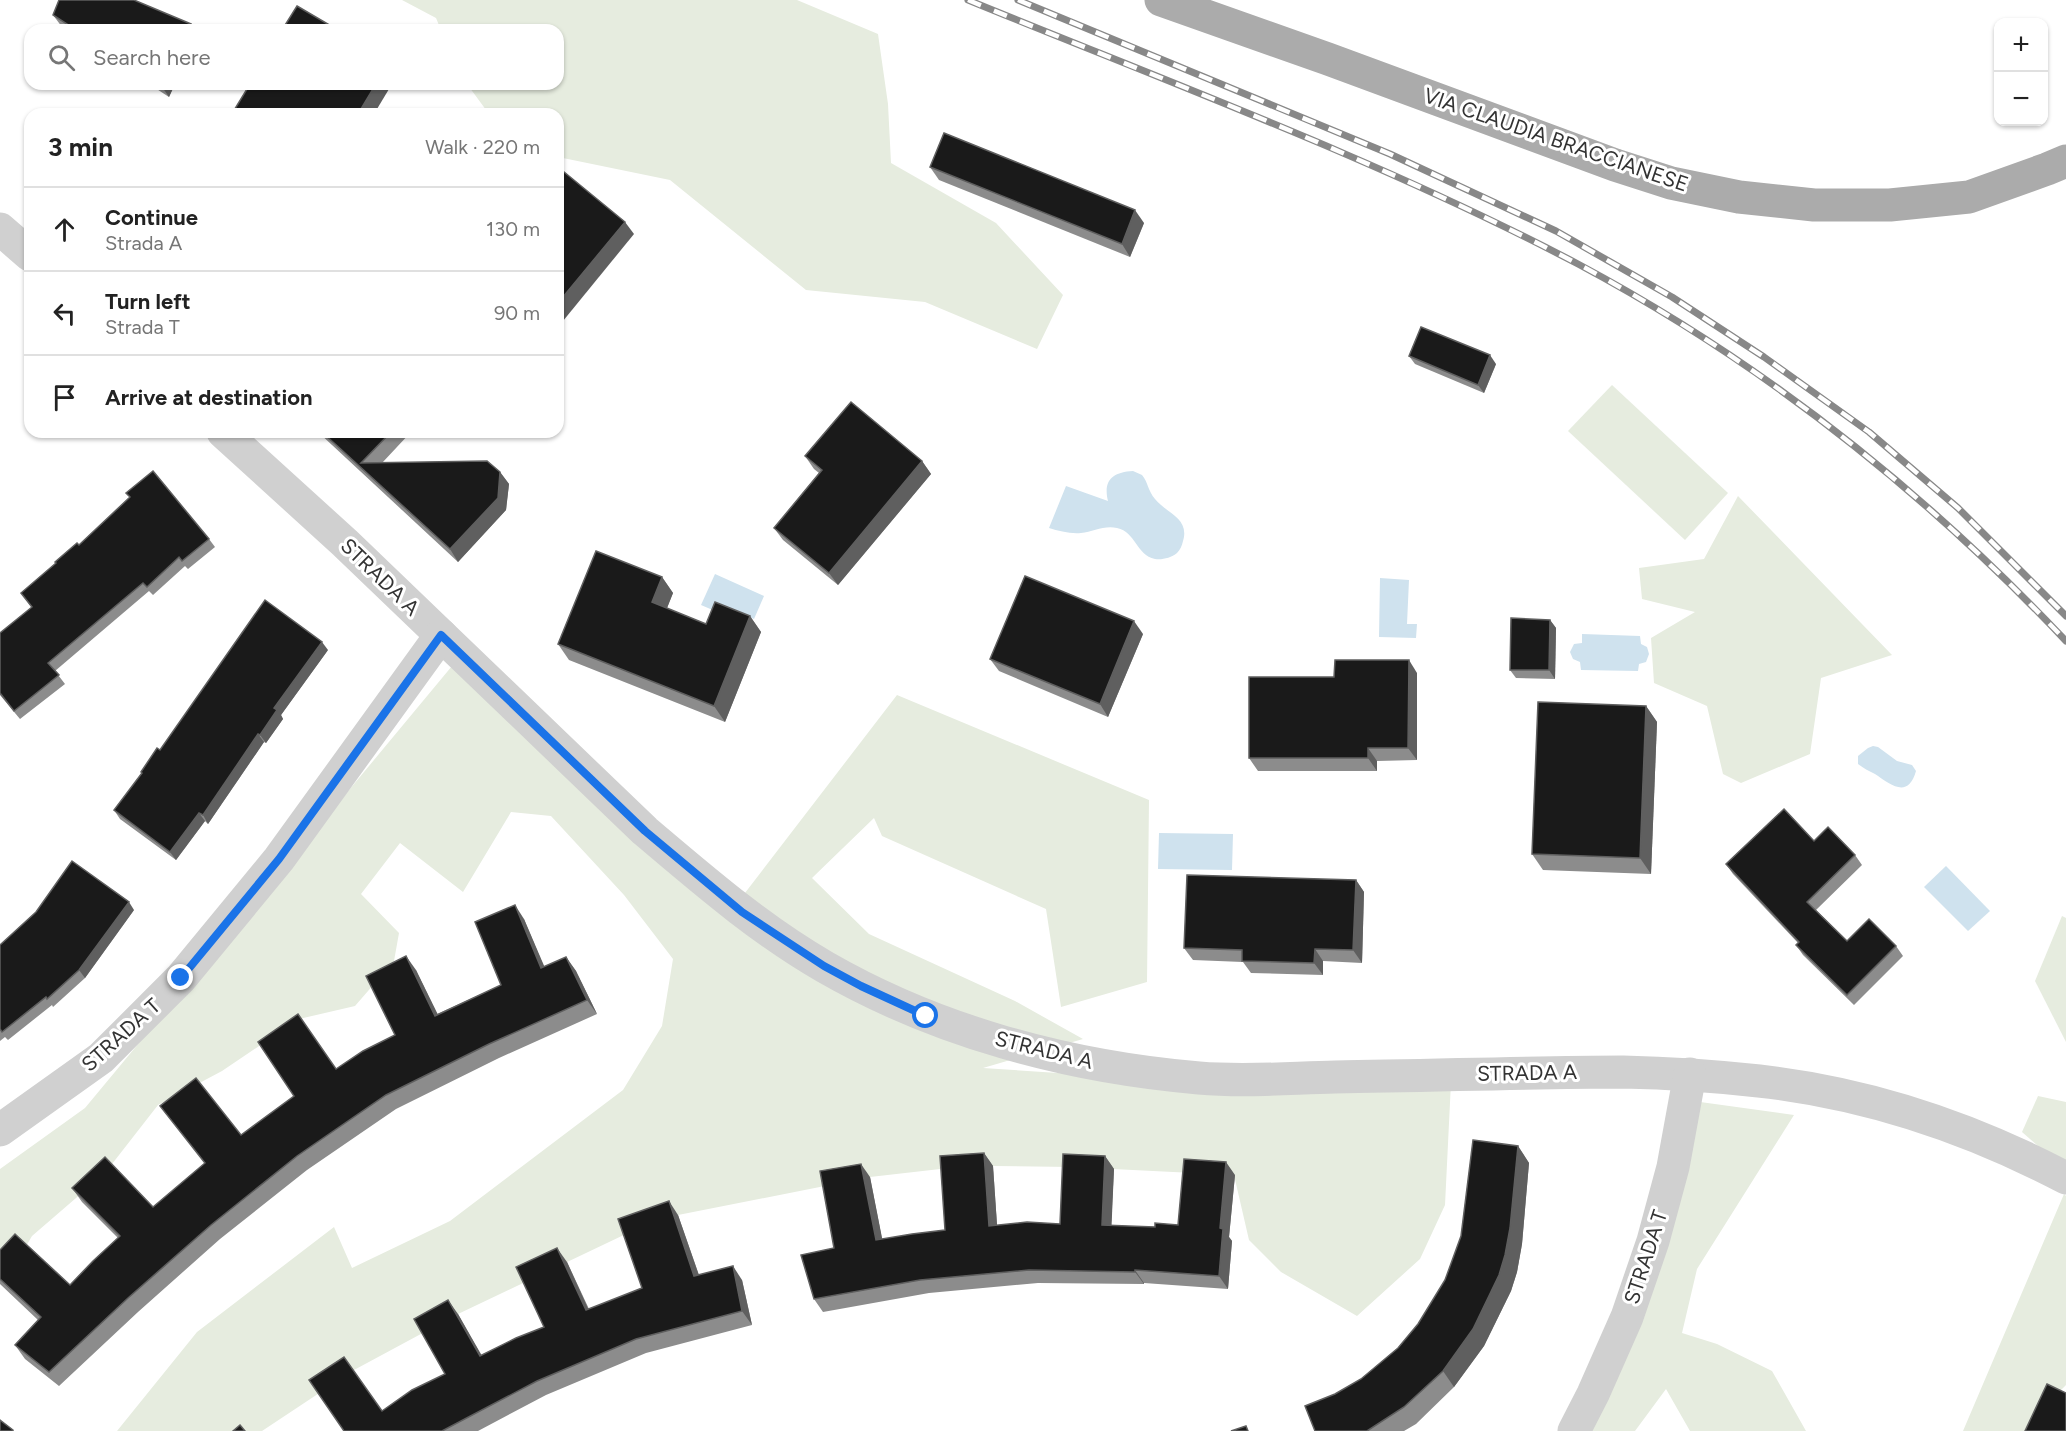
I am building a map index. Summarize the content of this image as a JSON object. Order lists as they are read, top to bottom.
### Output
{
  "streets": {
    "main road": ["VIA CLAUDIA BRACCIANESE"],
    "street": ["STRADA A", "STRADA T"]
  },
  "crossings": [
    ["STRADA A", "STRADA T"]
  ],
  "page": {
    "map_buttons": ["+", "−"],
    "search": "Search here",
    "heading": ["3 min", "Walk · 220 m"],
    "list": [
      ["Continue", "Strada A", "130 m"],
      ["Turn left", "Strada T", "90 m"],
      "Arrive at destination"
    ]
  }
}
